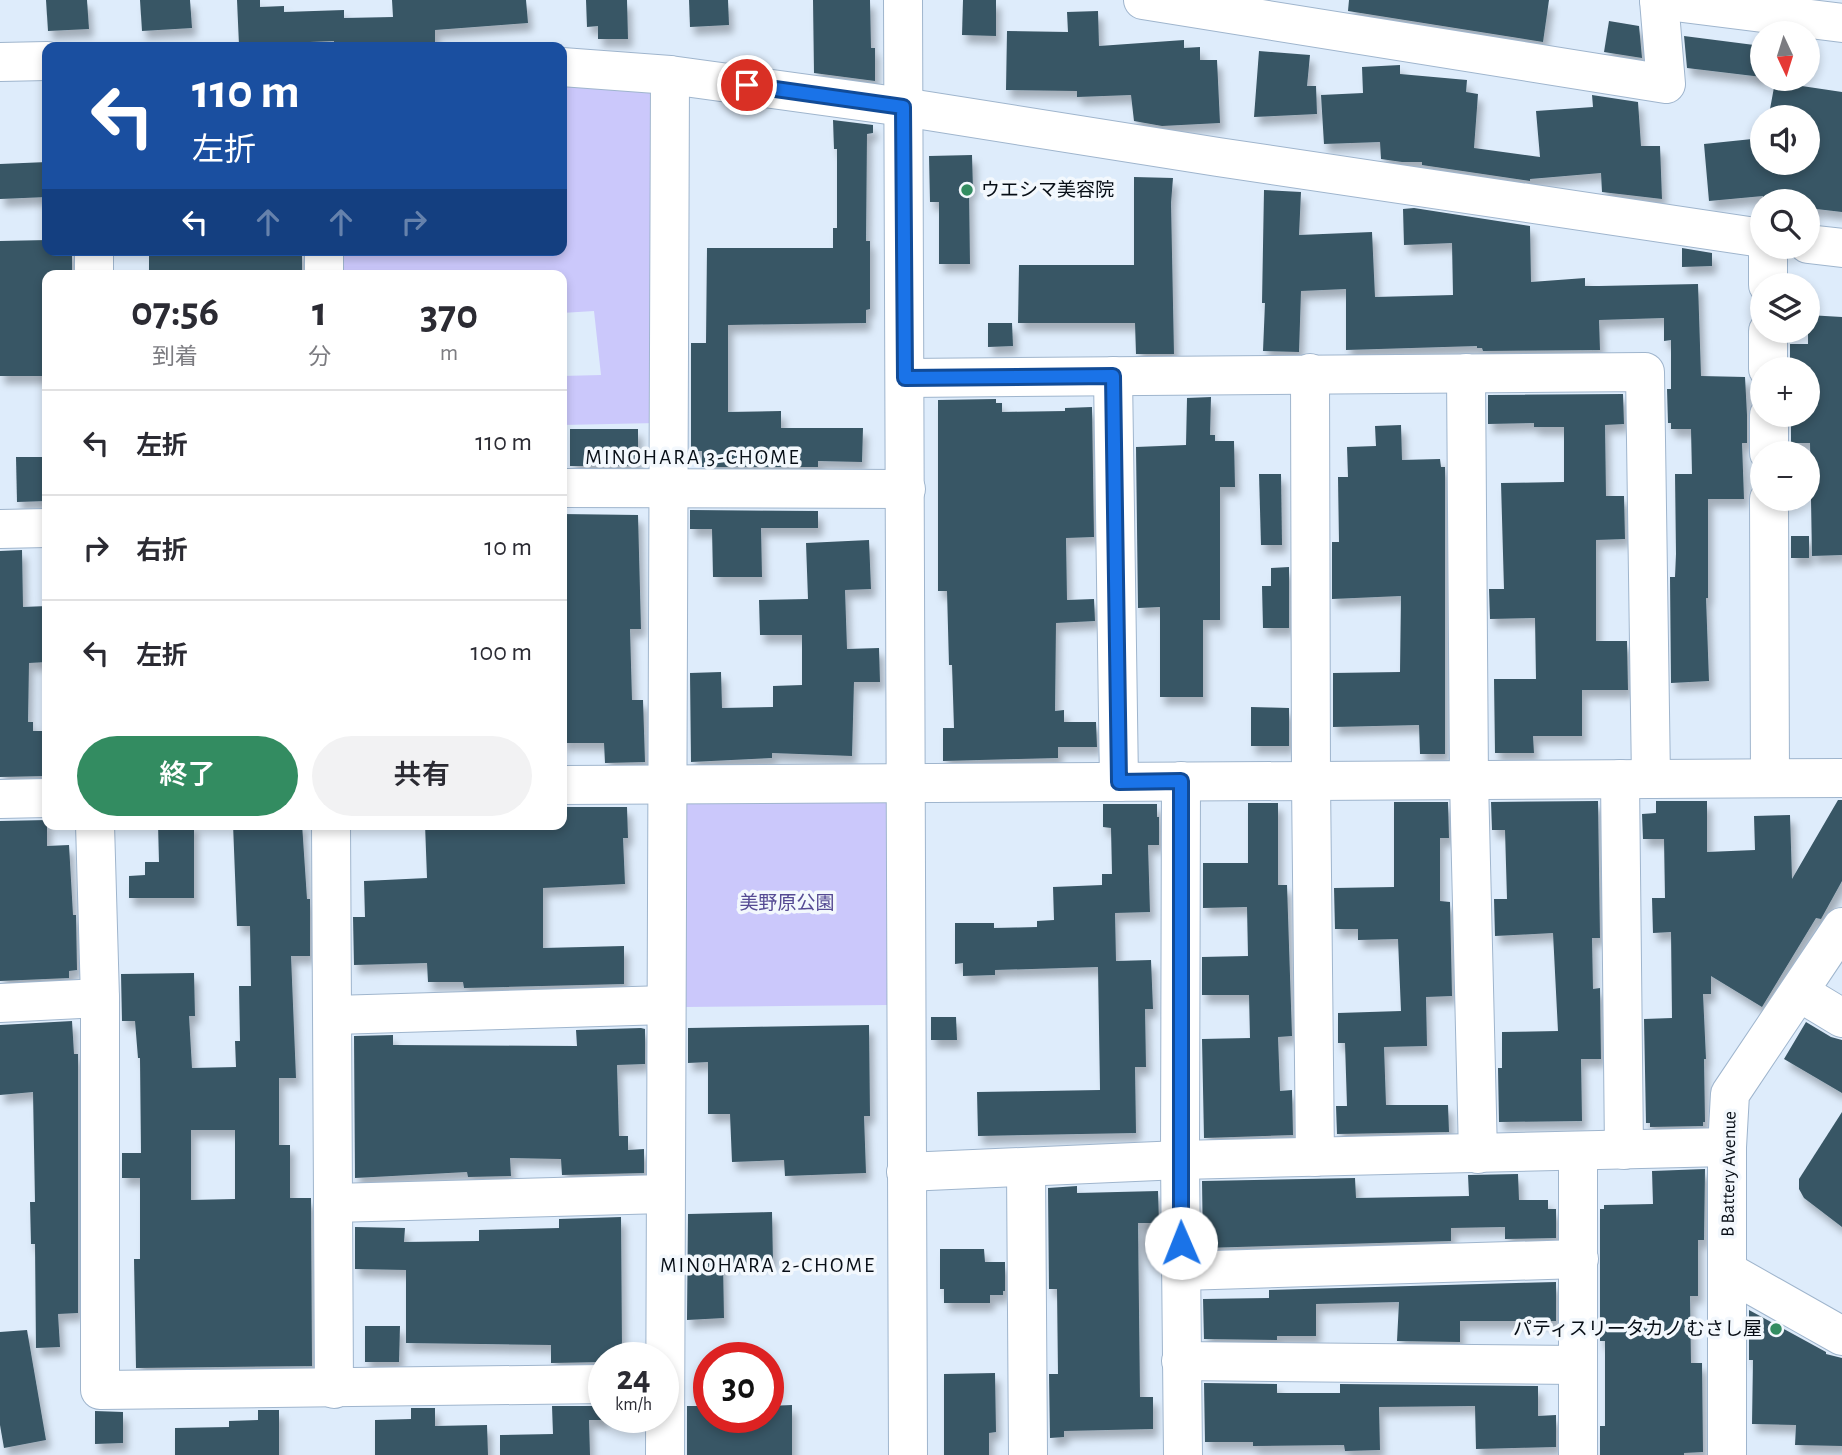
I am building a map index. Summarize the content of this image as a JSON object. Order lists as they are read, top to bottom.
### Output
{
  "streets": {
    "street": ["B Battery Avenue"]
  },
  "districts": ["MINOHARA 3-CHOME", "MINOHARA 2-CHOME"],
  "parks": ["美野原公園"],
  "places": ["ウエシマ美容院", "パティスリータカノ むさし屋"],
  "north": "bottom",
  "page": {
    "map_buttons": ["+", "−"],
    "turn": ["110 m", "左折"],
    "eta": [
      "07:56",
      "到着",
      "1",
      "分",
      "370",
      "m"
    ],
    "list": [
      {
        "name": "左折",
        "value": "110 m"
      },
      {
        "name": "右折",
        "value": "10 m"
      },
      {
        "name": "左折",
        "value": "100 m"
      }
    ],
    "buttons": ["終了", "共有"],
    "speed": "24 km/h",
    "limit": "30"
  }
}
